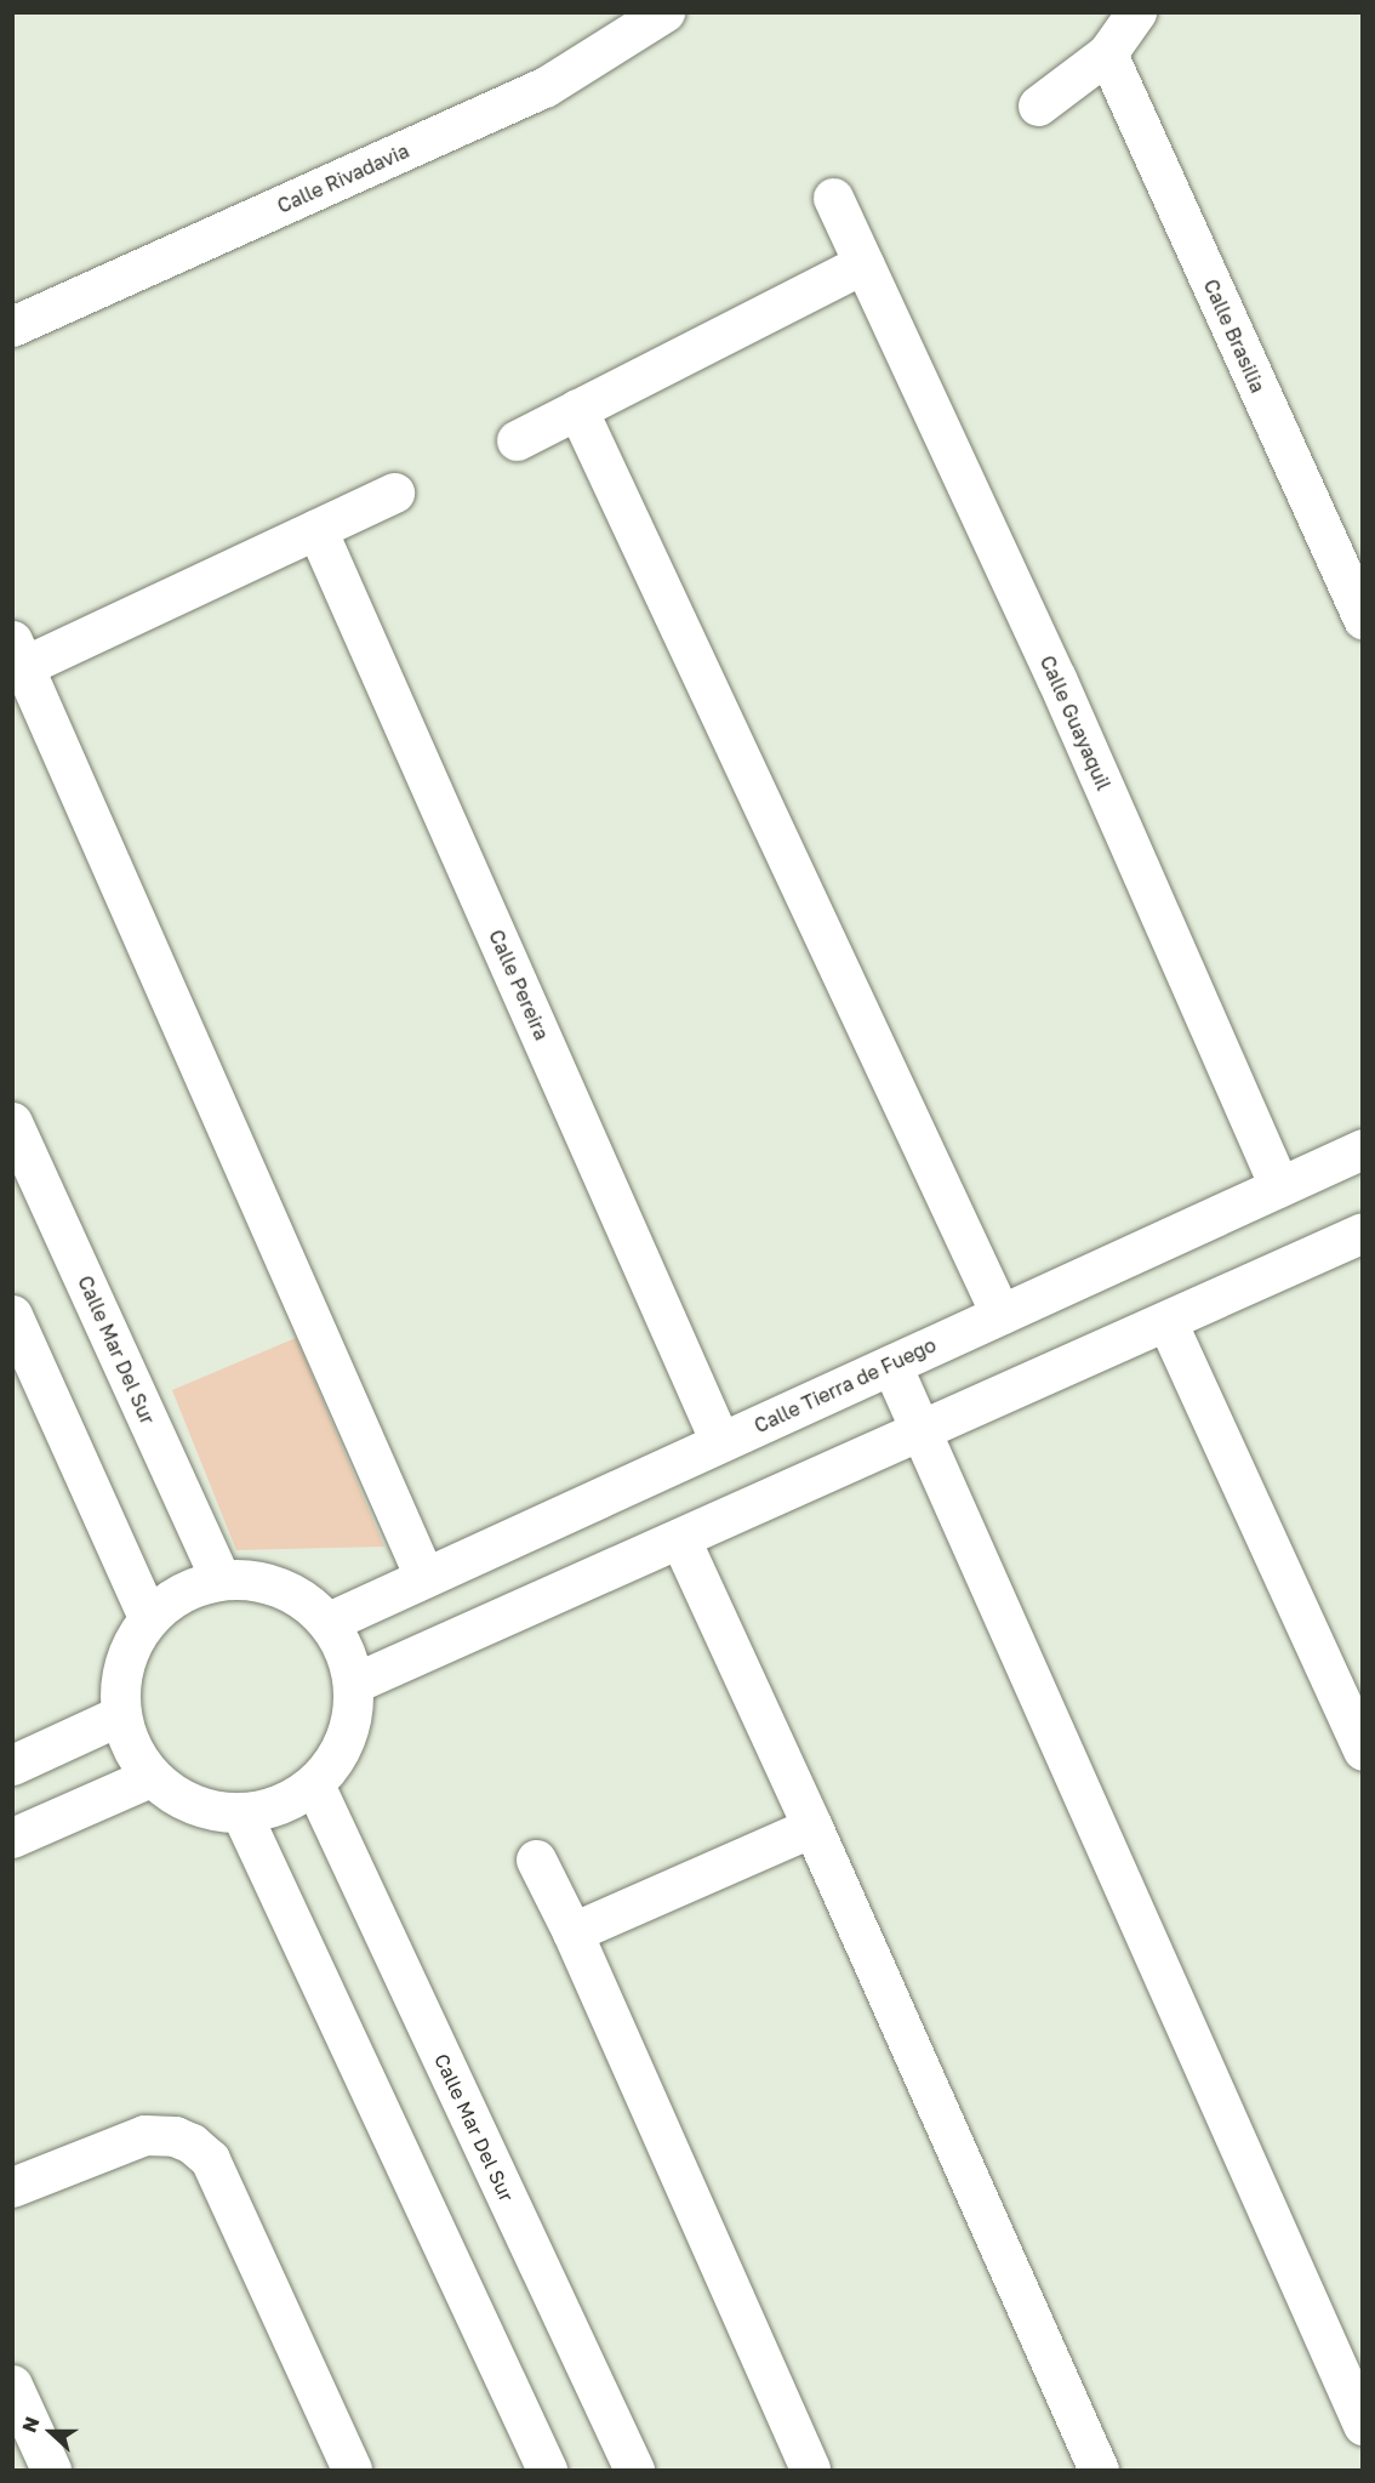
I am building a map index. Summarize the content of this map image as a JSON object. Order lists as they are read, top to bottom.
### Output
{
  "streets": {
    "street": [
      "Calle Rivadavia",
      "Calle Brasilia",
      "Calle Guayaquil",
      "Calle Pereira",
      "Calle Mar Del Sur",
      "Calle Tierra de Fuego"
    ]
  },
  "crossings": [
    ["Calle Guayaquil", "Calle Tierra de Fuego"],
    ["Calle Pereira", "Calle Tierra de Fuego"],
    ["Calle Mar Del Sur", "Calle Tierra de Fuego"]
  ],
  "north": "left"
}
